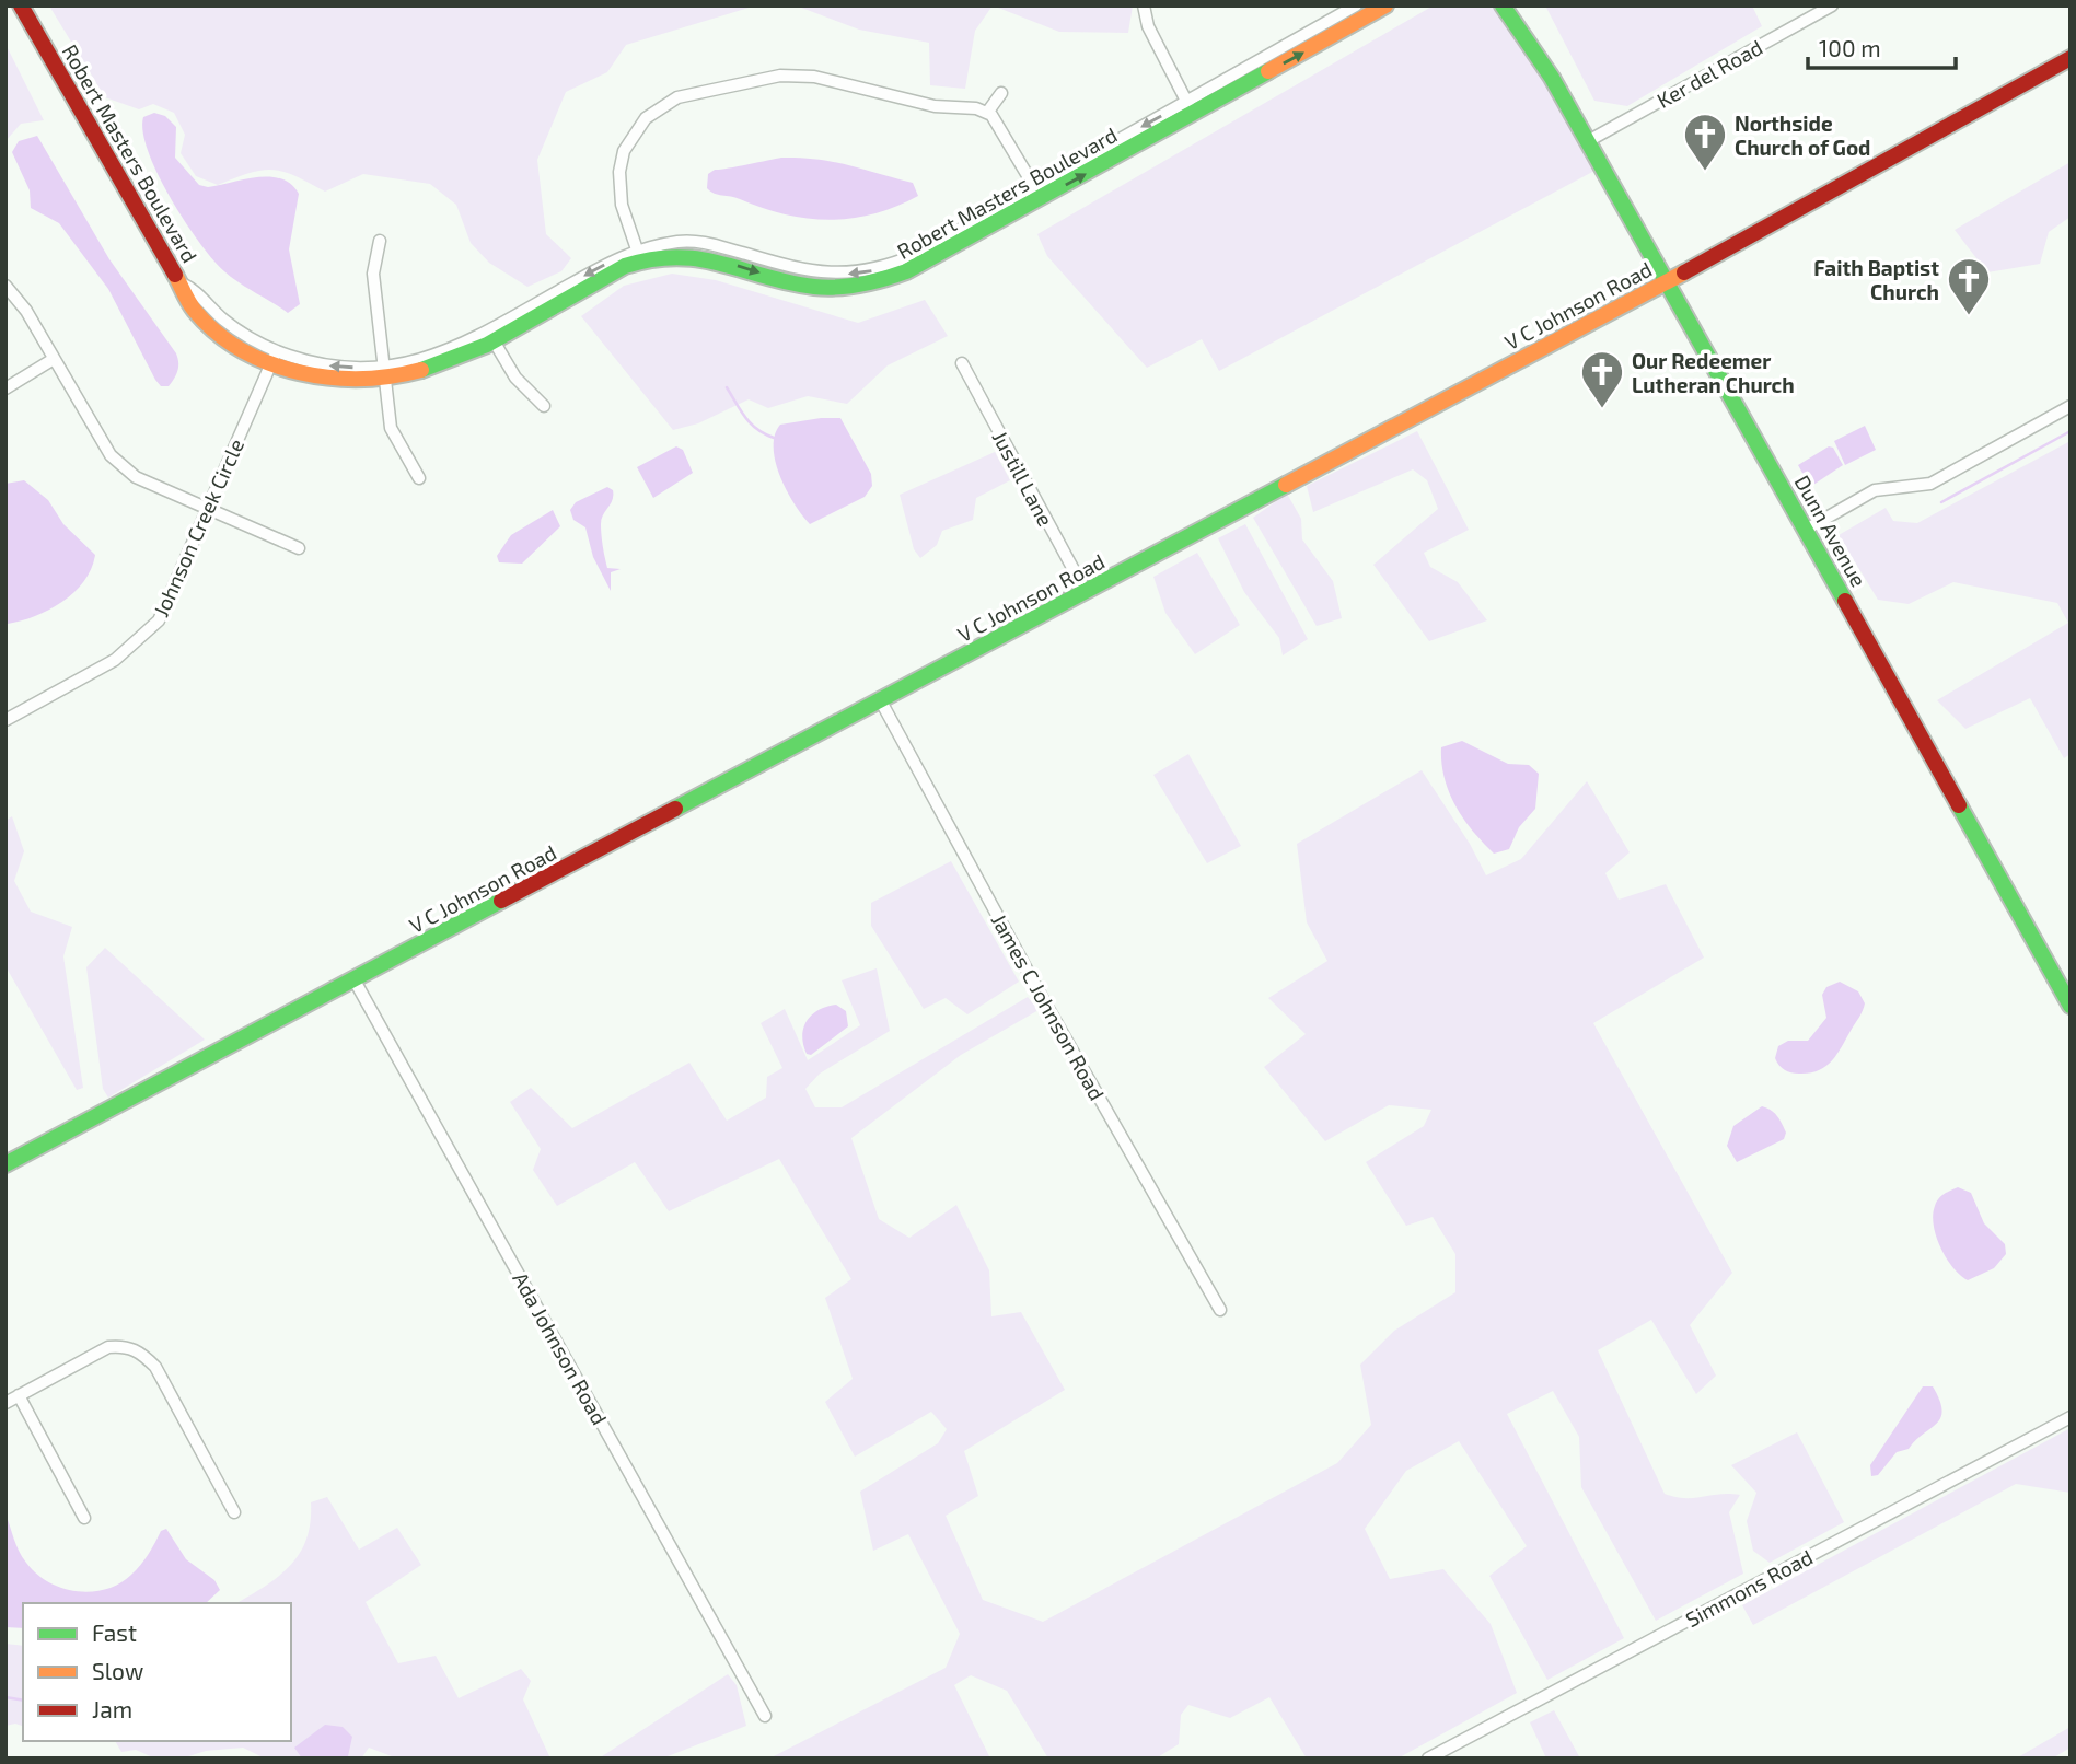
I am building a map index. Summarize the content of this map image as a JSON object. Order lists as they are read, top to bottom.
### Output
{
  "streets": {
    "street": [
      "Ker del Road",
      "Robert Masters Boulevard",
      "V C Johnson Road",
      "Justill Lane",
      "Johnson Creek Circle",
      "Dunn Avenue",
      "James C Johnson Road",
      "Ada Johnson Road",
      "Simmons Road"
    ]
  },
  "crossings": [
    ["Ker del Road", "Dunn Avenue"],
    ["Robert Masters Boulevard", "Johnson Creek Circle"],
    ["V C Johnson Road", "Justill Lane"],
    ["V C Johnson Road", "Dunn Avenue"],
    ["V C Johnson Road", "James C Johnson Road"],
    ["V C Johnson Road", "Ada Johnson Road"]
  ],
  "places": {
    "church": ["Northside Church of God", "Faith Baptist Church", "Our Redeemer Lutheran Church"]
  },
  "legend": ["Fast", "Slow", "Jam"],
  "scale_bar": "100 m"
}
